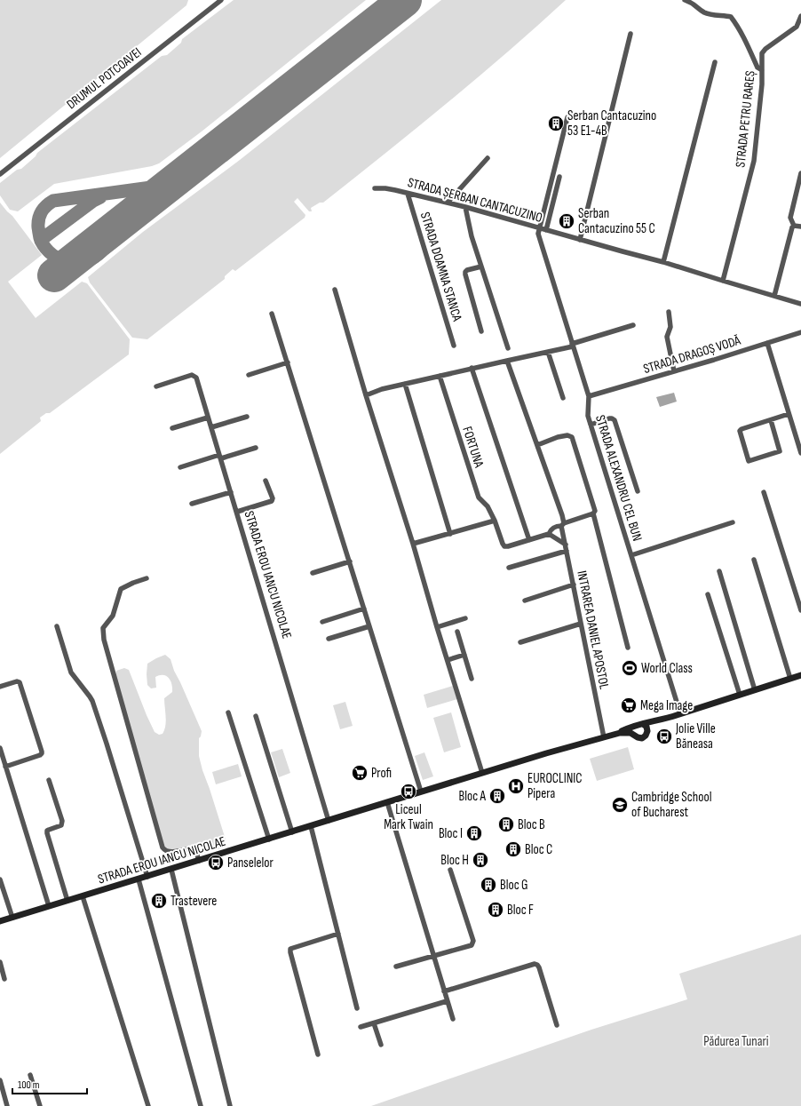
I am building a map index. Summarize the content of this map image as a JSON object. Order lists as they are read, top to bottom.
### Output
{
  "streets": {
    "street": [
      "DRUMUL POTCOAVEI",
      "STRADA PETRU RAREȘ",
      "STRADA ȘERBAN CANTACUZINO",
      "STRADA DOAMNA STANCA",
      "STRADA DRAGOȘ VODĂ",
      "FORTUNA",
      "STRADA ALEXANDRU CEL BUN",
      "STRADA EROU IANCU NICOLAE",
      "INTRAREA DANIEL APOSTOL"
    ]
  },
  "crossings": [
    ["STRADA PETRU RAREȘ", "STRADA ȘERBAN CANTACUZINO"],
    ["STRADA ȘERBAN CANTACUZINO", "STRADA DOAMNA STANCA"],
    ["STRADA ȘERBAN CANTACUZINO", "STRADA ALEXANDRU CEL BUN"],
    ["STRADA DRAGOȘ VODĂ", "STRADA ALEXANDRU CEL BUN"],
    ["STRADA ALEXANDRU CEL BUN", "STRADA EROU IANCU NICOLAE"],
    ["STRADA EROU IANCU NICOLAE", "INTRAREA DANIEL APOSTOL"]
  ],
  "parks": ["Pădurea Tunari"],
  "places": {
    "building": [
      "Serban Cantacuzino 53 E1-4B",
      "Serban Cantacuzino 55 C",
      "Bloc A",
      "Bloc B",
      "Bloc I",
      "Bloc C",
      "Bloc H",
      "Bloc G",
      "Trastevere",
      "Bloc F"
    ],
    "sports": ["World Class"],
    "supermarket": ["Mega Image", "Profi"],
    "bus stop": ["Jolie Ville Băneasa", "Liceul Mark Twain", "Panselelor"],
    "hospital": ["EUROCLINIC Pipera"],
    "school or university": ["Cambridge School of Bucharest"]
  },
  "scale_bar": "100 m"
}
